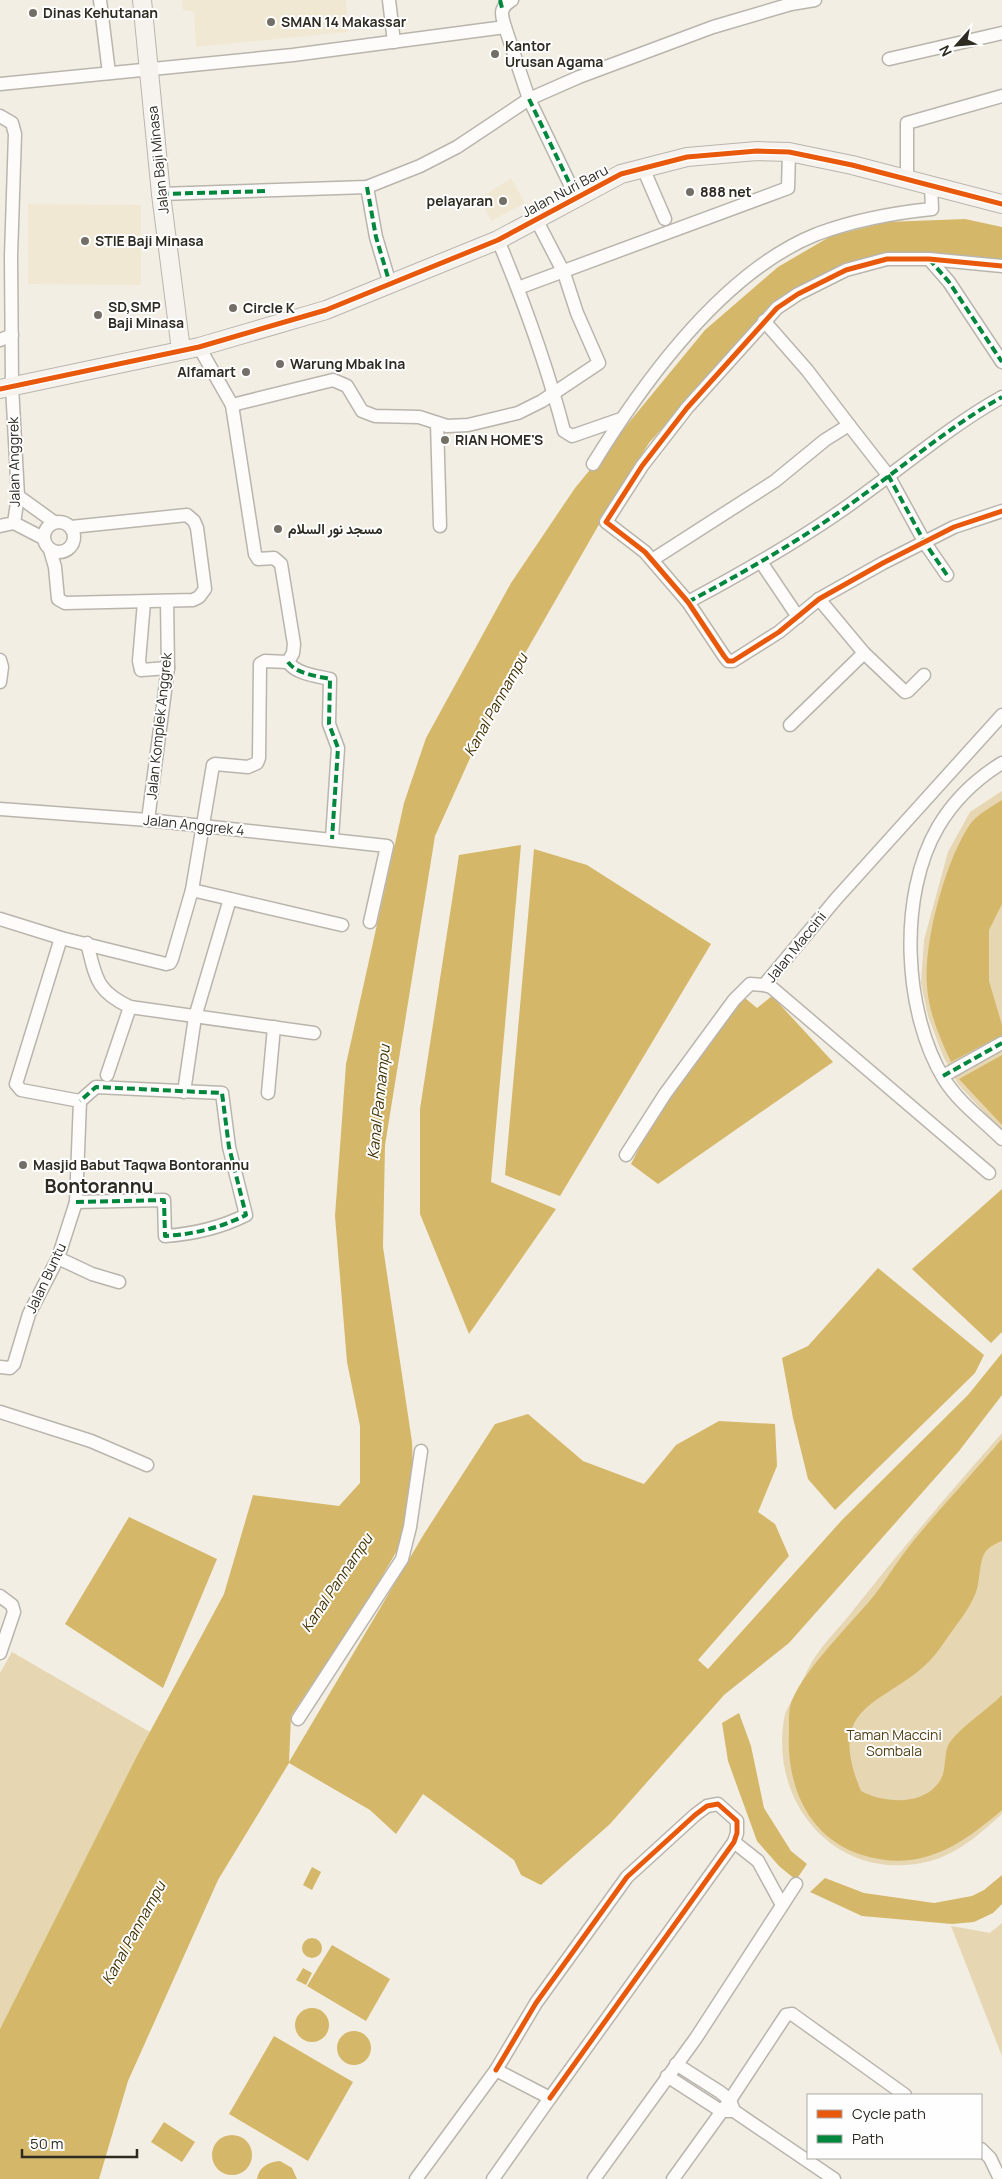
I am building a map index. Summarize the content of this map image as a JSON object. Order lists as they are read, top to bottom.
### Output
{
  "streets": {
    "street": [
      "Jalan Baji Minasa",
      "Jalan Nuri Baru",
      "Jalan Anggrek",
      "Jalan Komplek Anggrek",
      "Jalan Anggrek 4",
      "Jalan Maccini",
      "Jalan Buntu"
    ]
  },
  "crossings": [
    ["Jalan Baji Minasa", "Jalan Nuri Baru"],
    ["Jalan Nuri Baru", "Jalan Anggrek"],
    ["Jalan Komplek Anggrek", "Jalan Anggrek 4"]
  ],
  "districts": ["Bontorannu"],
  "water": ["Kanal Pannampu"],
  "parks": ["Taman Maccini Sombala"],
  "places": [
    "Dinas Kehutanan",
    "SMAN 14 Makassar",
    "Kantor Urusan Agama",
    "888 net",
    "pelayaran",
    "STIE Baji Minasa",
    "Circle K",
    "SD,SMP Baji Minasa",
    "Warung Mbak Ina",
    "Alfamart",
    "RIAN HOME'S",
    "مسجد نور السلام",
    "Masjid Babut Taqwa Bontorannu"
  ],
  "legend": ["Cycle path", "Path"],
  "scale_bar": "50 m",
  "north": "bottom left"
}
